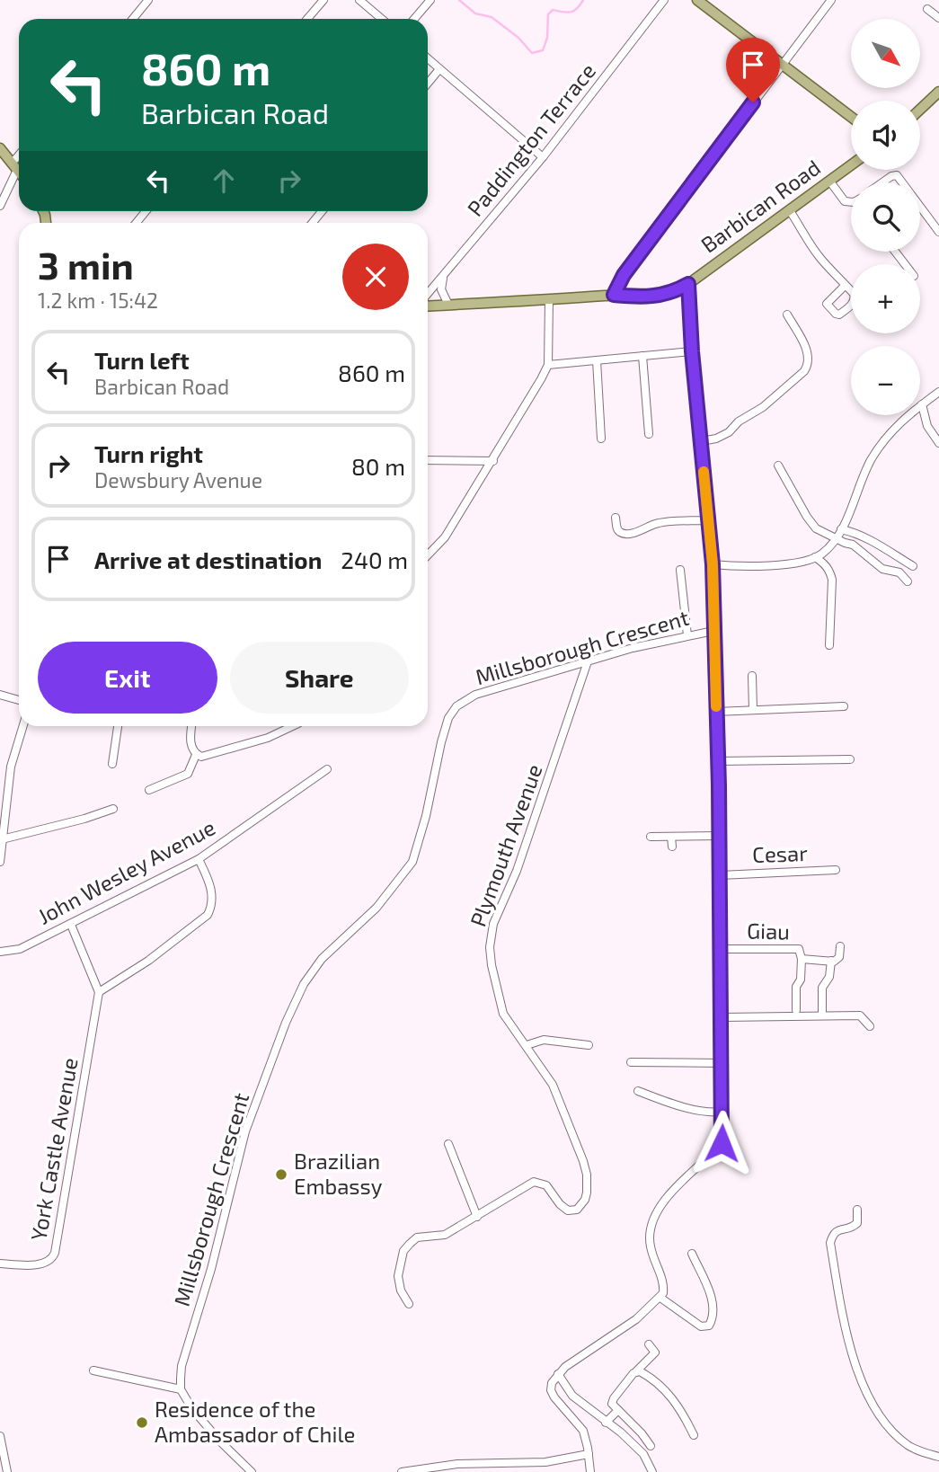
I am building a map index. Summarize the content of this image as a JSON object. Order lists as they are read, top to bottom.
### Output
{
  "streets": {
    "main road": ["Barbican Road"],
    "street": [
      "Paddington Terrace",
      "Millsborough Crescent",
      "Plymouth Avenue",
      "Cesar",
      "John Wesley Avenue",
      "Giau",
      "York Castle Avenue"
    ]
  },
  "crossings": [
    ["Millsborough Crescent", "Plymouth Avenue"]
  ],
  "places": ["Brazilian Embassy", "Residence of the Ambassador of Chile"],
  "north": "bottom right",
  "page": {
    "map_buttons": ["+", "−"],
    "turn": ["860 m", "Barbican Road"],
    "heading": ["3 min", "1.2 km · 15:42"],
    "list": [
      {
        "name": "Turn left",
        "note": "Barbican Road",
        "value": "860 m"
      },
      {
        "name": "Turn right",
        "note": "Dewsbury Avenue",
        "value": "80 m"
      },
      {
        "name": "Arrive at destination",
        "value": "240 m"
      }
    ],
    "buttons": ["Exit", "Share"]
  }
}
